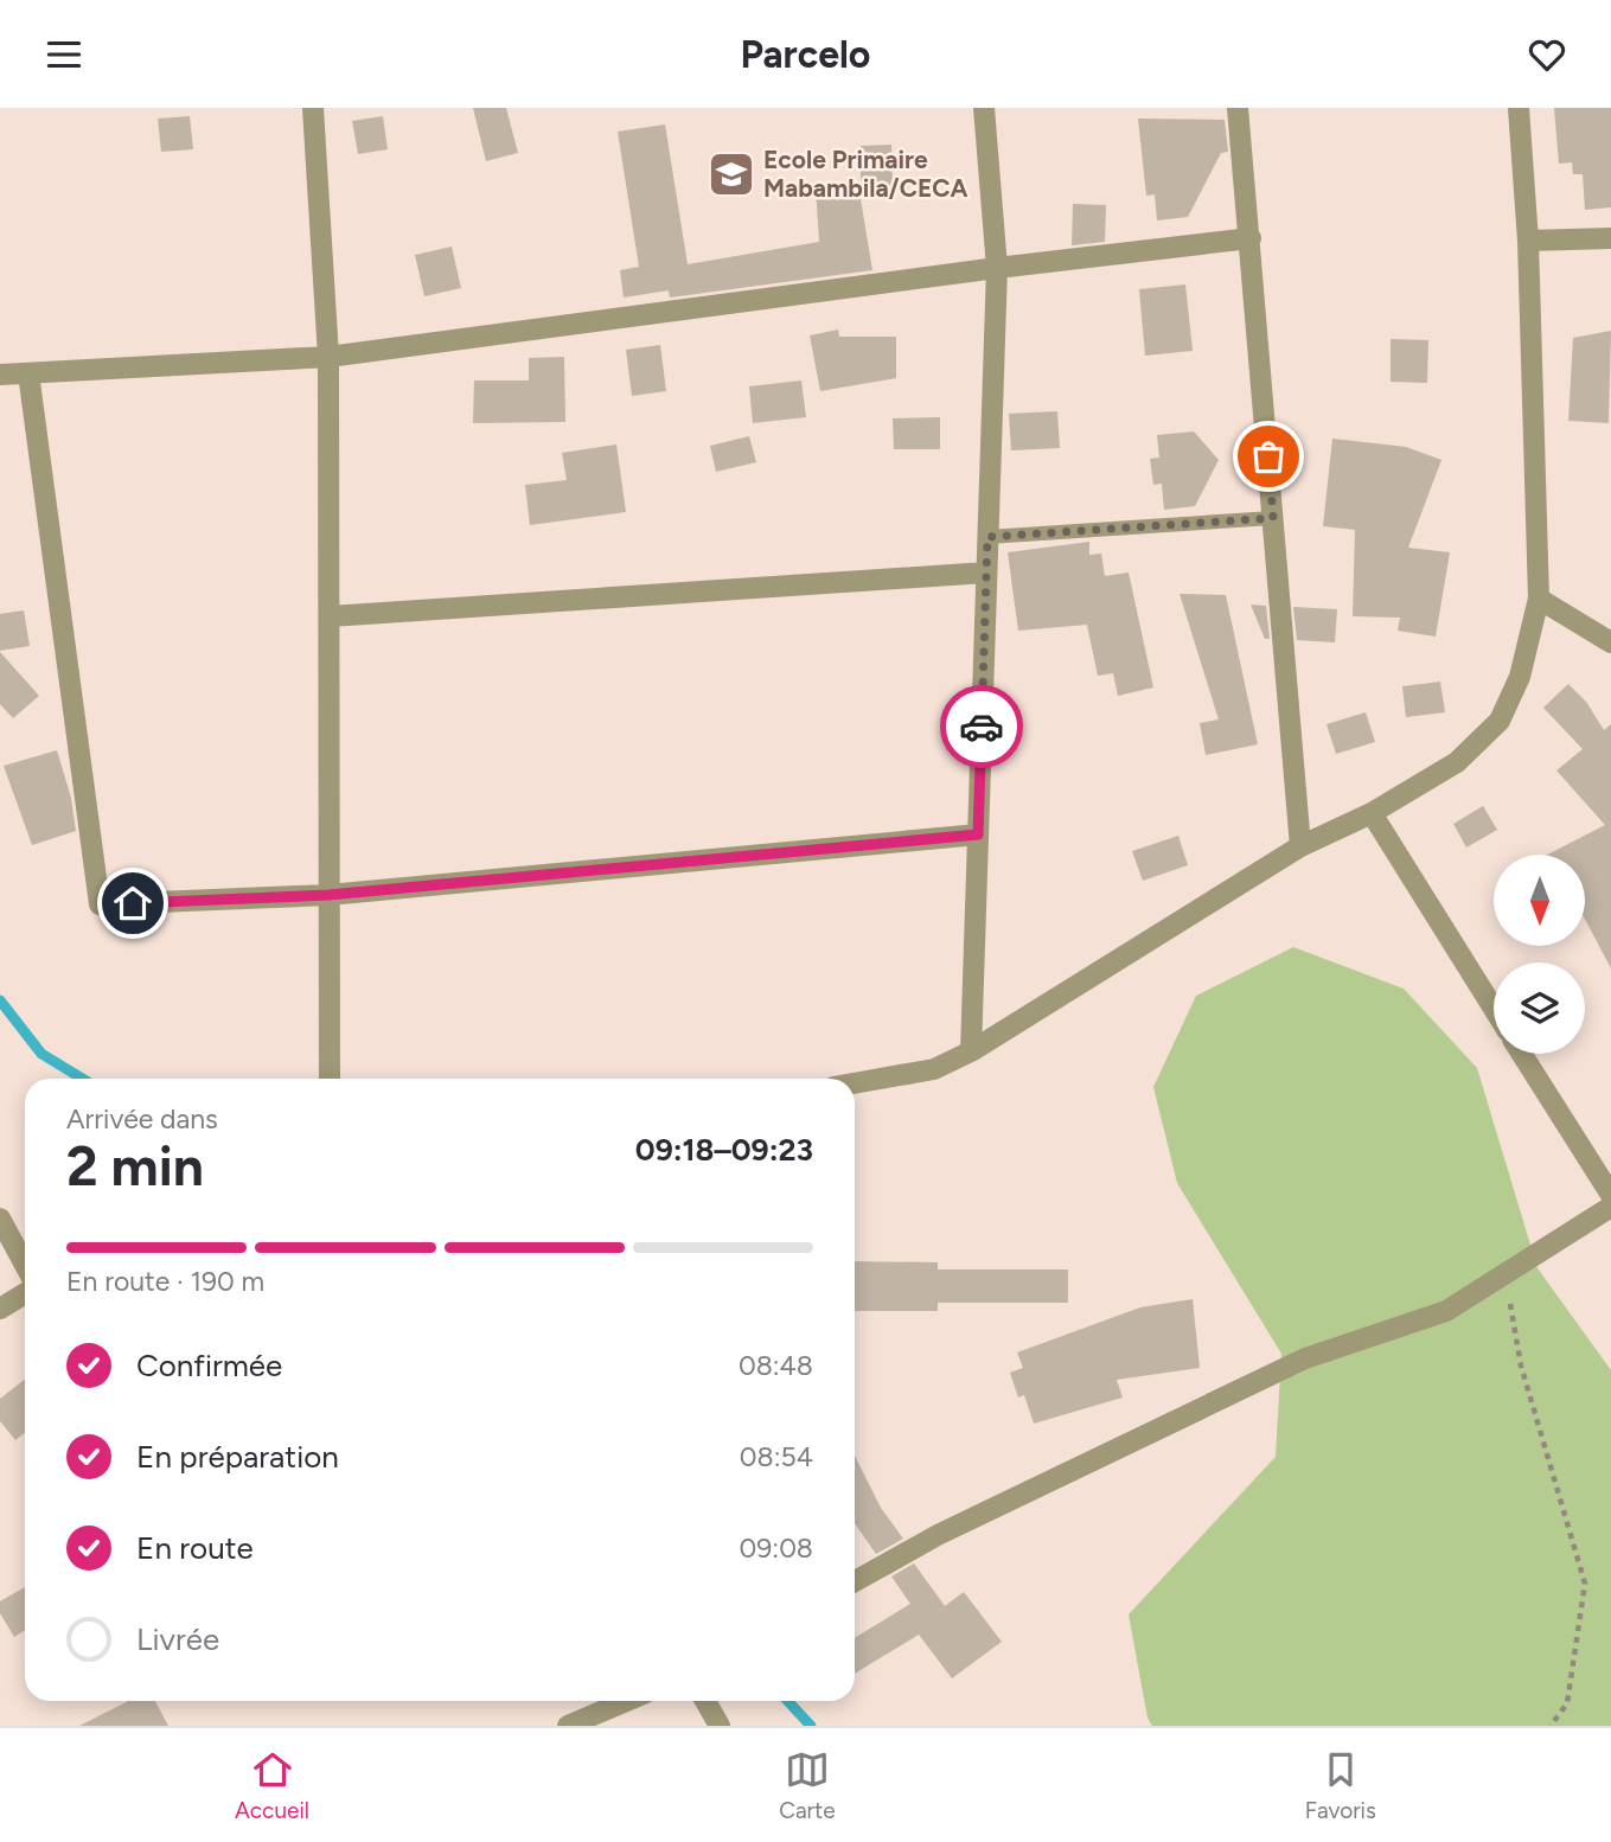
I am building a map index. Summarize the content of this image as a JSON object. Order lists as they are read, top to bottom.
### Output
{
  "places": {
    "school or university": ["Ecole Primaire Mabambila/CECA"]
  },
  "north": "bottom",
  "page": {
    "header": "Parcelo",
    "heading": ["2 min", "Arrivée dans", "09:18–09:23"],
    "bar": "En route · 190 m",
    "list": [
      ["Confirmée", "08:48"],
      ["En préparation", "08:54"],
      ["En route", "09:08"],
      "Livrée"
    ],
    "tabs": ["Accueil", "Carte", "Favoris"]
  }
}
